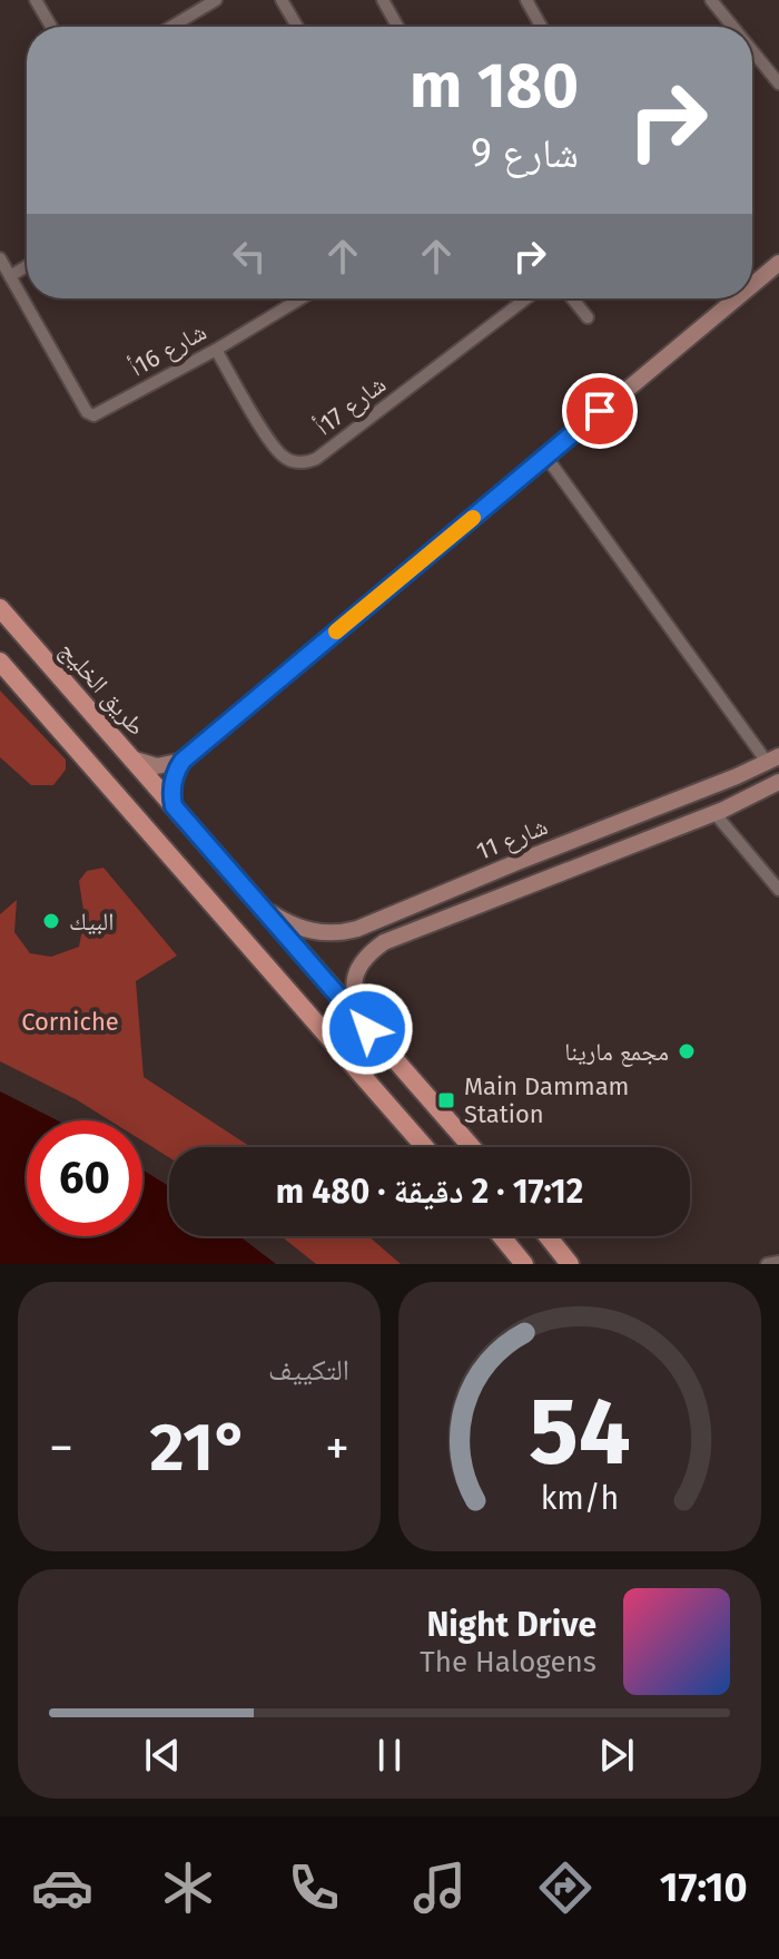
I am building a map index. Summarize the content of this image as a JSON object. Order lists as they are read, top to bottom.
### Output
{
  "streets": {
    "main road": ["طريق الخليج"],
    "street": ["شارع 16أ", "شارع 17أ", "شارع 11"]
  },
  "crossings": [
    ["شارع 16أ", "شارع 17أ"],
    ["طريق الخليج", "شارع 11"]
  ],
  "parks": ["Corniche"],
  "places": {
    "other": ["البيك", "مجمع مارينا"],
    "transit": ["Main Dammam Station"]
  },
  "page": {
    "turn": ["180 m", "شارع 9"],
    "limit": "60",
    "trip": "17:12 · 2 دقيقة · 480 m",
    "tile": "التكييف",
    "heat": ["−", "21°", "+"],
    "song": ["Night Drive", "The Halogens"],
    "tabs": "17:10",
    "gauge": ["54", "km/h"]
  }
}
